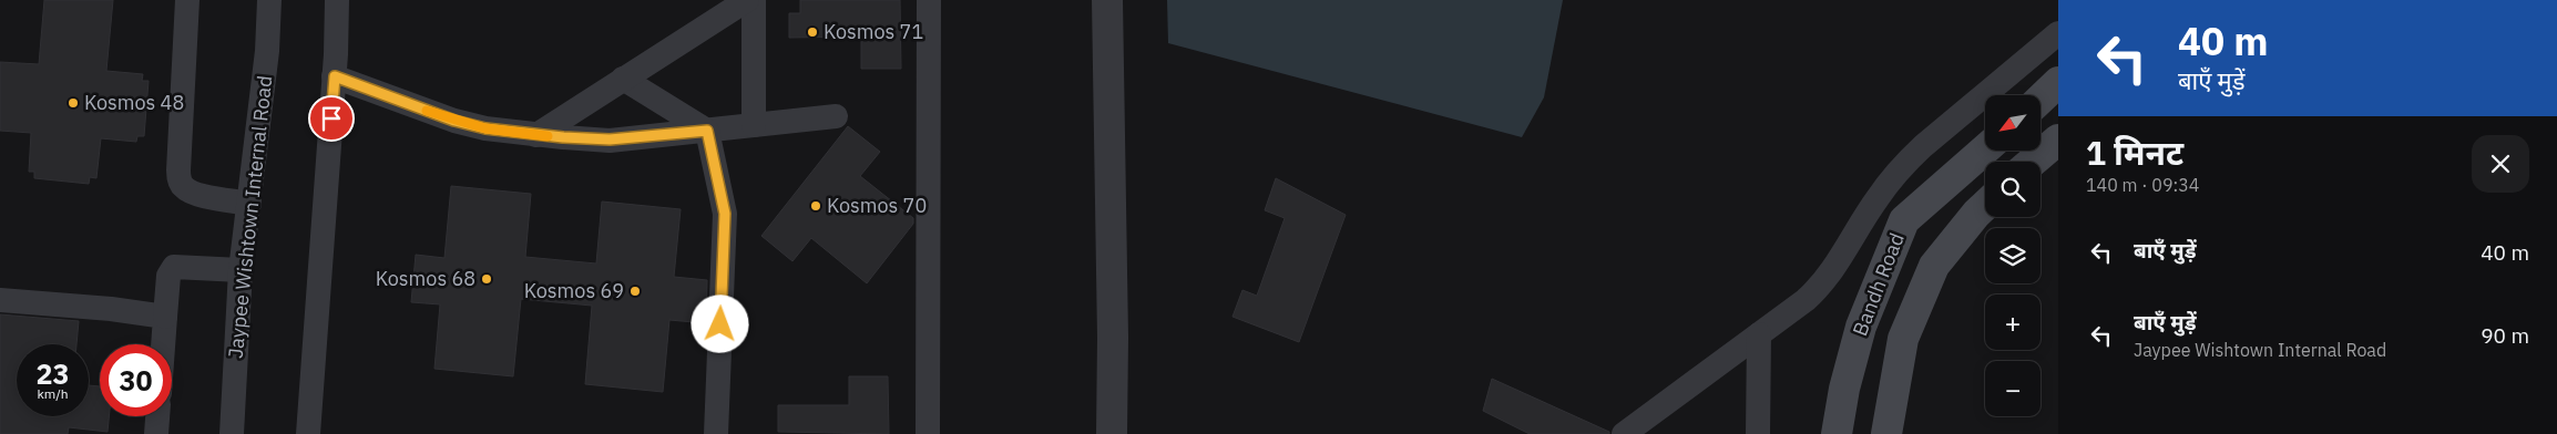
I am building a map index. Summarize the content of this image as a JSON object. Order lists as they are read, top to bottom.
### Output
{
  "streets": {
    "main road": ["Bandh Road"],
    "street": ["Jaypee Wishtown Internal Road"]
  },
  "places": [
    "Kosmos 71",
    "Kosmos 48",
    "Kosmos 70",
    "Kosmos 68",
    "Kosmos 69"
  ],
  "north": "bottom left",
  "page": {
    "turn": ["40 m", "बाएँ मुड़ें"],
    "map_buttons": ["+", "−"],
    "heading": ["1 मिनट", "140 m · 09:34"],
    "list": [
      {
        "name": "बाएँ मुड़ें",
        "value": "40 m"
      },
      {
        "name": "बाएँ मुड़ें",
        "note": "Jaypee Wishtown Internal Road",
        "value": "90 m"
      }
    ],
    "speed": "23 km/h",
    "limit": "30"
  }
}
